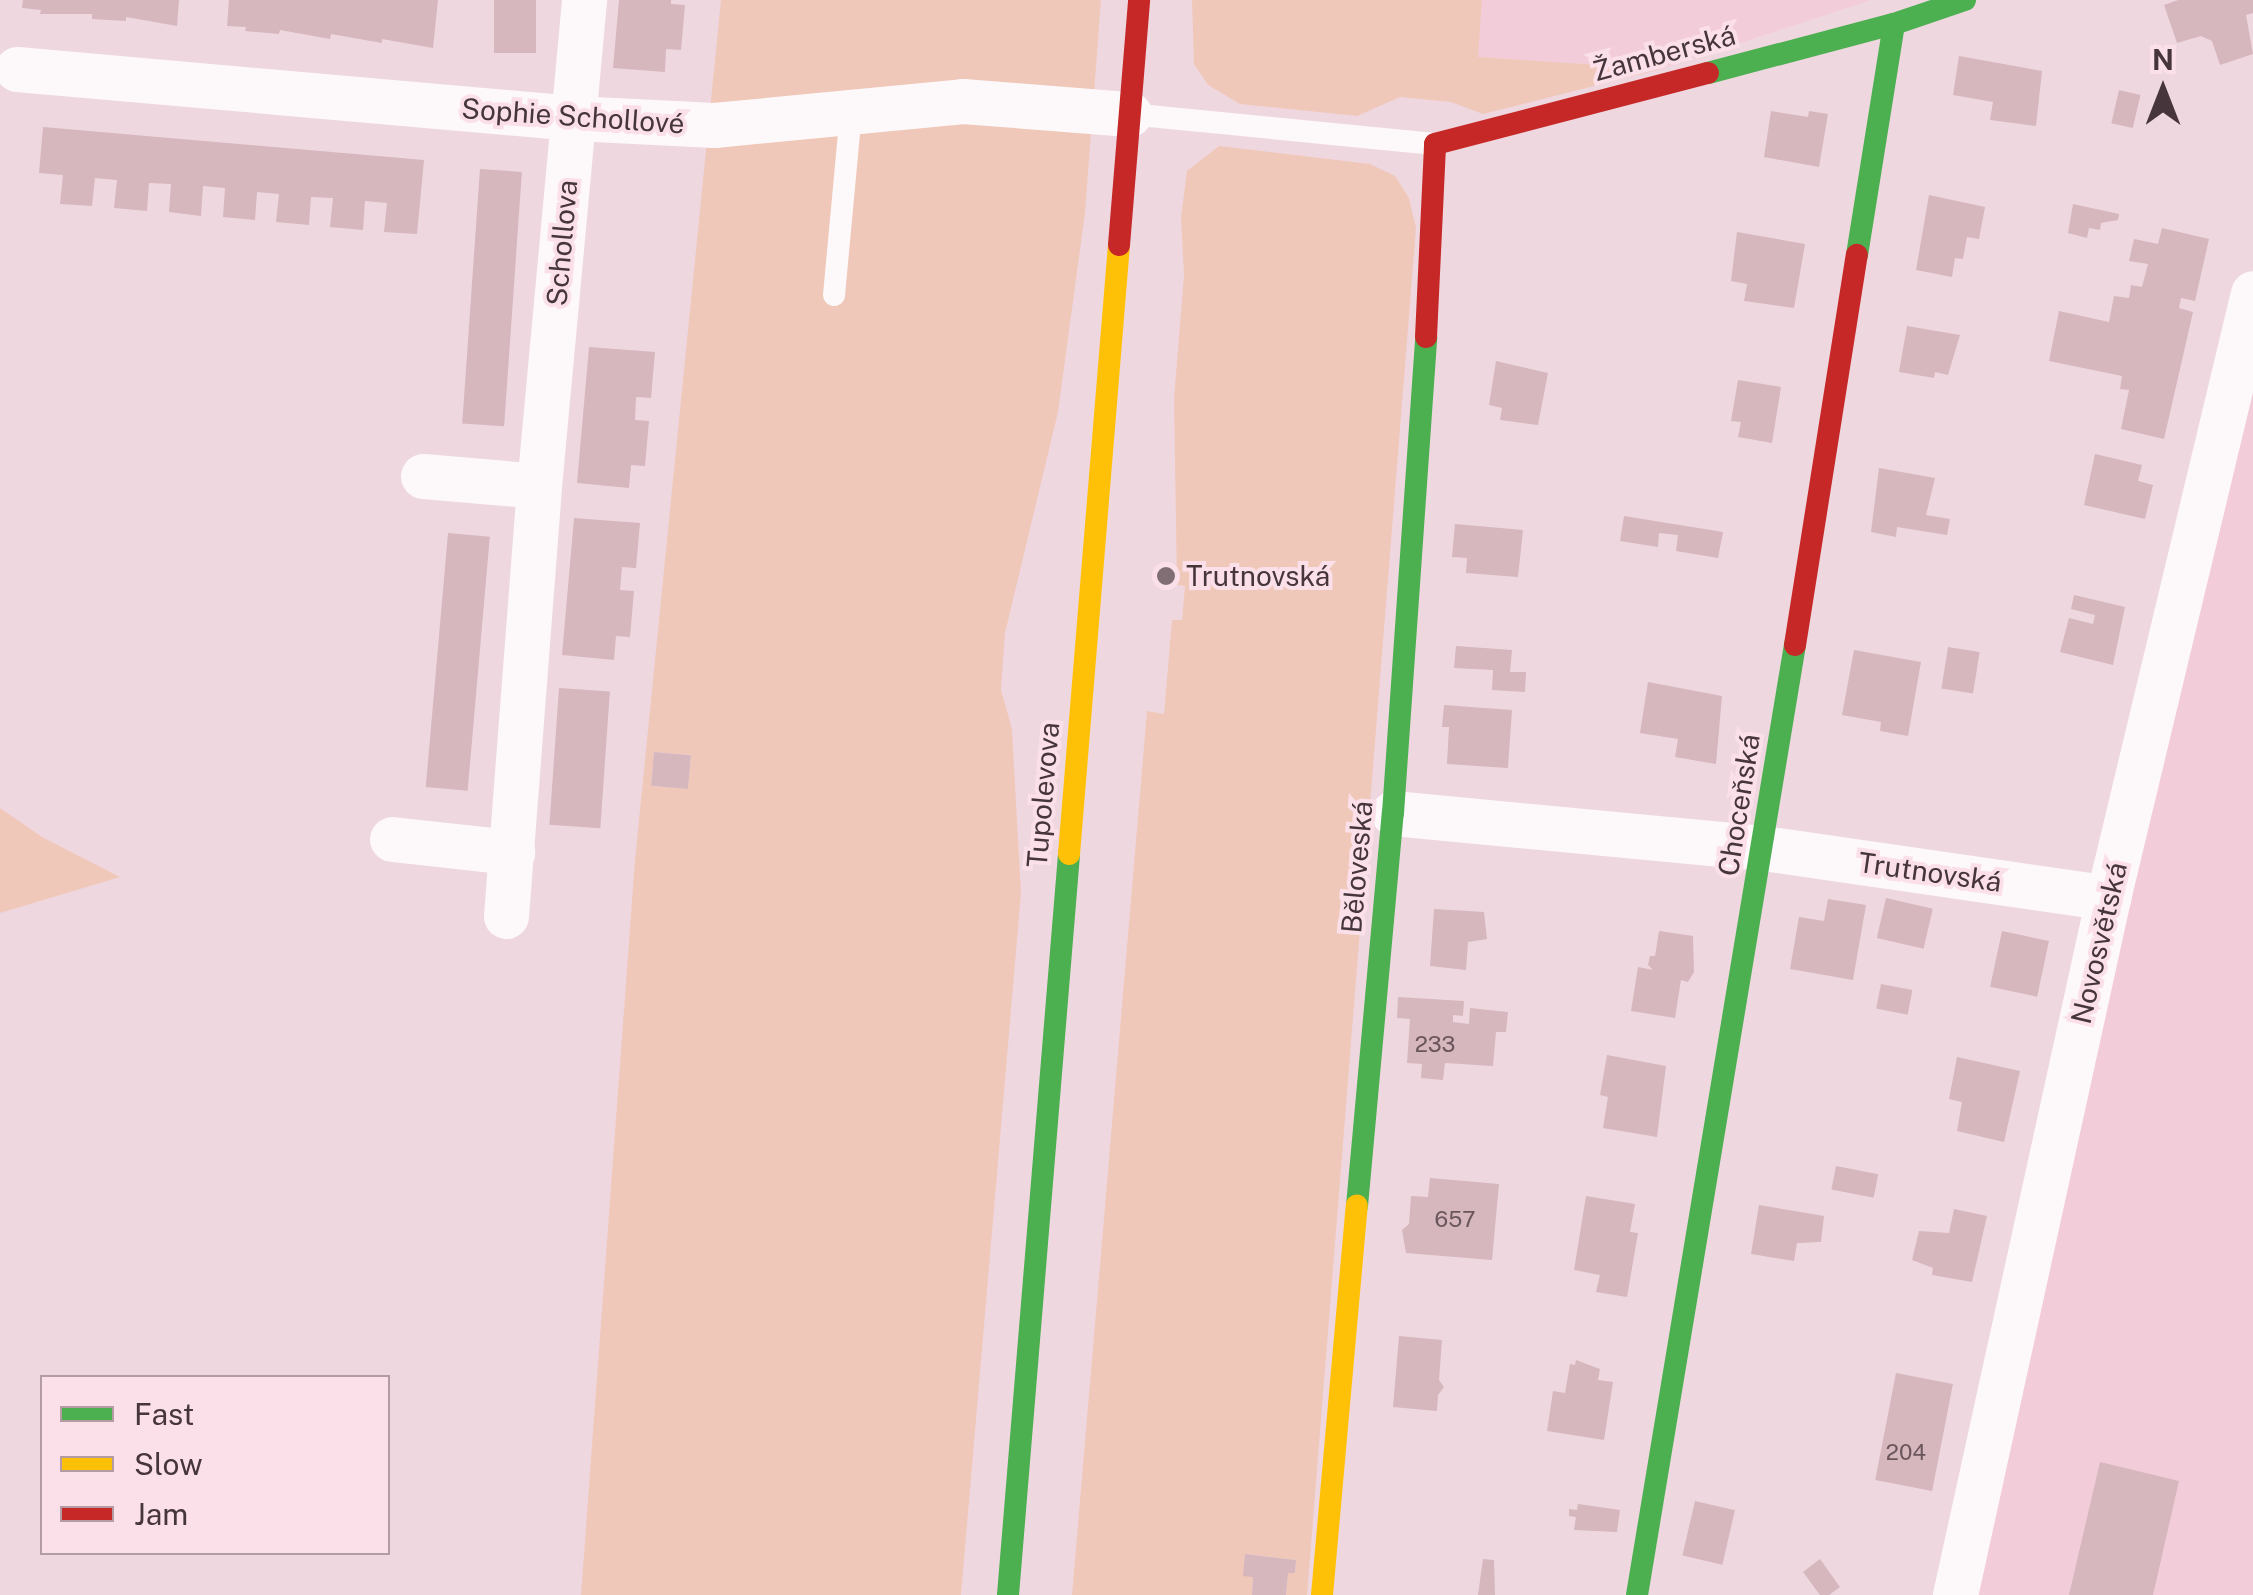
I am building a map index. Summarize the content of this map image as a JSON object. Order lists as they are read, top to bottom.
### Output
{
  "streets": {
    "street": [
      "Žamberská",
      "Sophie Schollové",
      "Schollova",
      "Tupolevova",
      "Choceňská",
      "Běloveská",
      "Trutnovská",
      "Novosvětská"
    ]
  },
  "crossings": [
    ["Žamberská", "Choceňská"],
    ["Žamberská", "Běloveská"],
    ["Sophie Schollové", "Schollova"],
    ["Sophie Schollové", "Tupolevova"],
    ["Choceňská", "Trutnovská"],
    ["Běloveská", "Trutnovská"],
    ["Trutnovská", "Novosvětská"]
  ],
  "places": ["Trutnovská"],
  "house_numbers": ["233", "657", "204"],
  "legend": ["Fast", "Slow", "Jam"],
  "north": "top"
}
